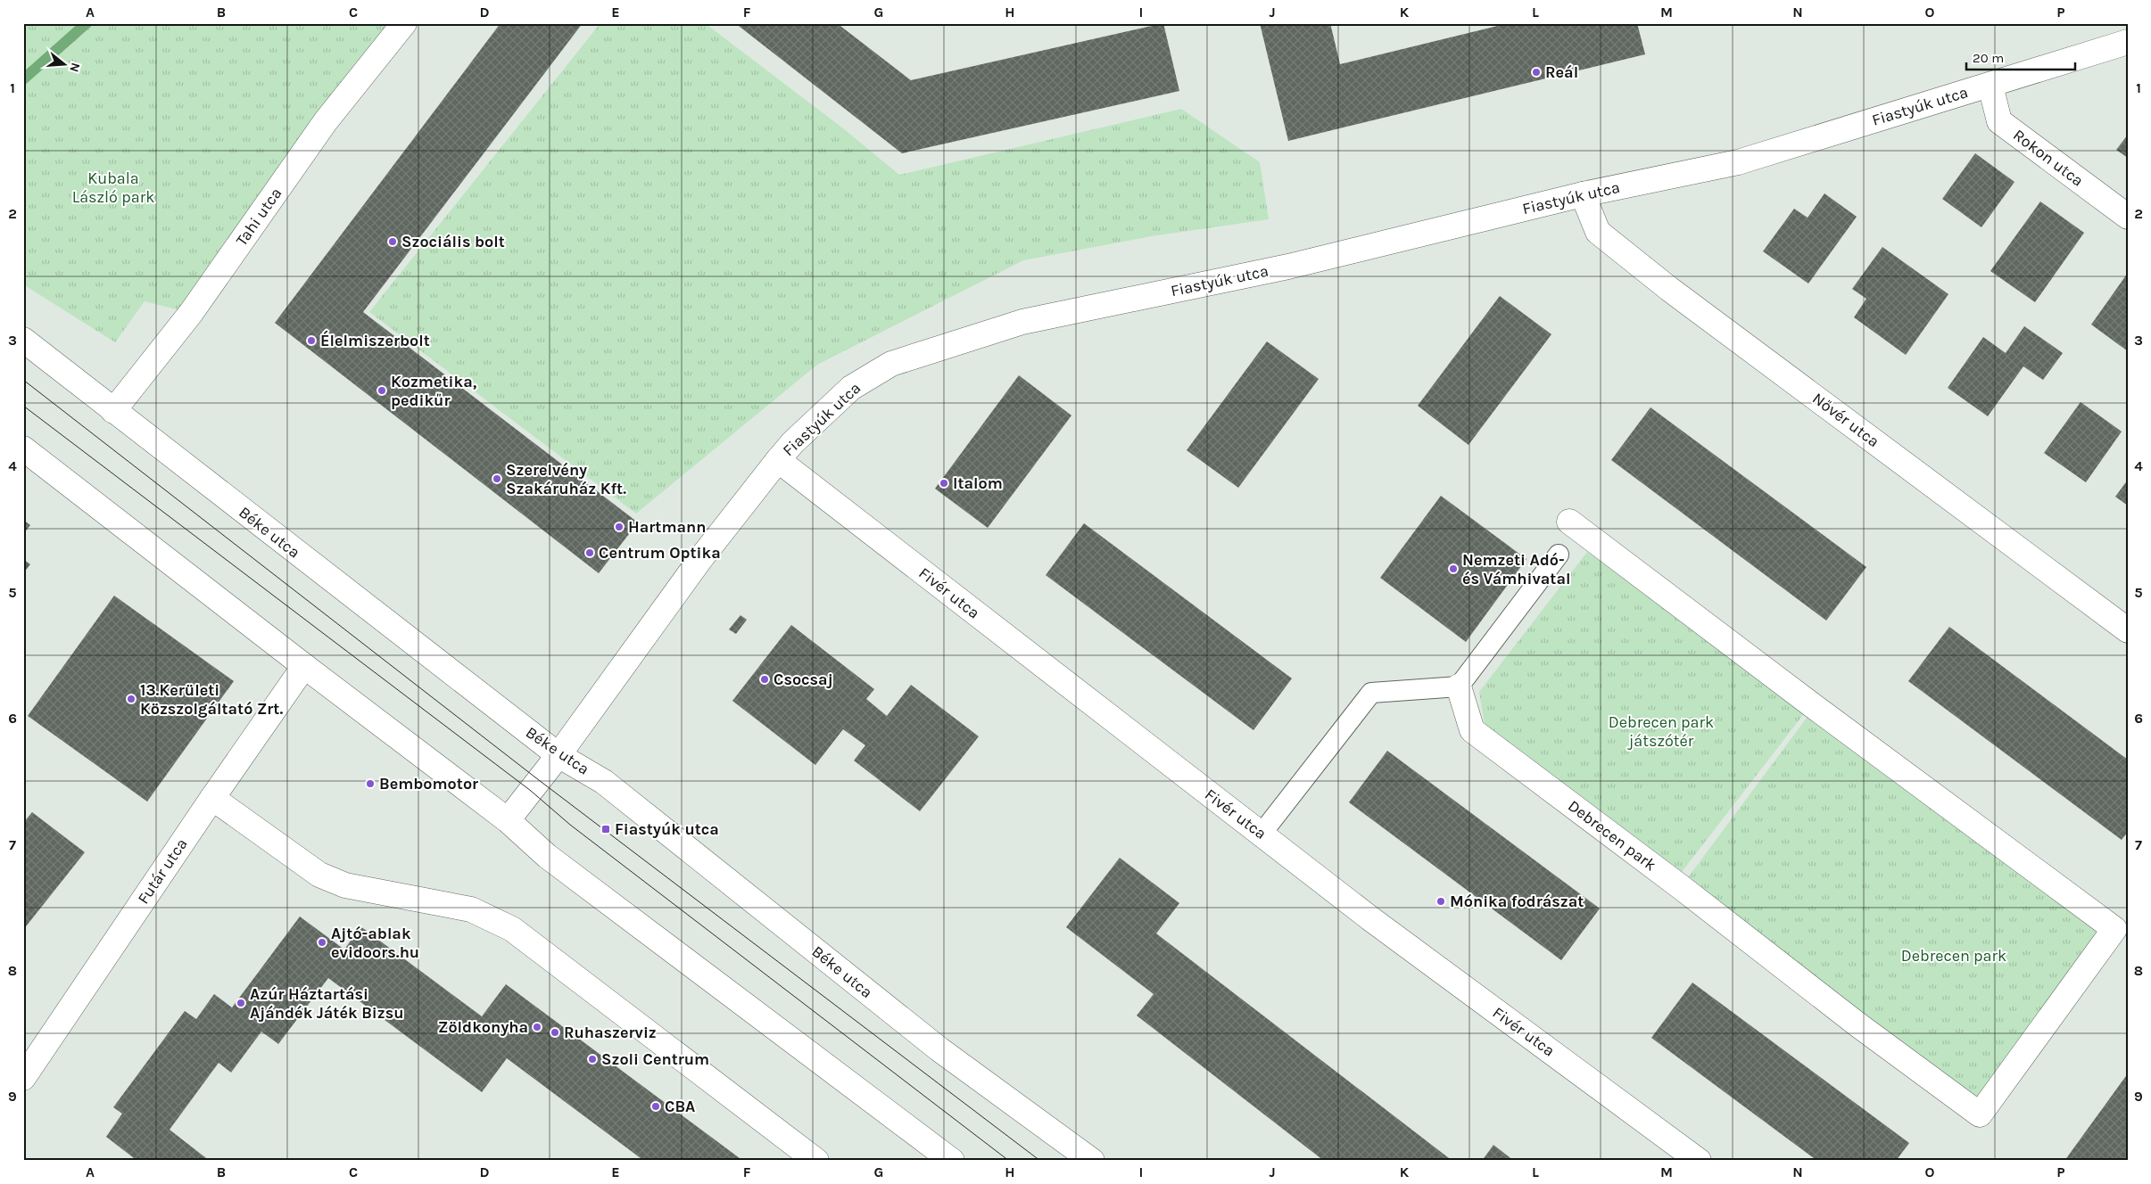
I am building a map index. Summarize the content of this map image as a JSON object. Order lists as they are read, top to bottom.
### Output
{
  "streets": {
    "street": [
      "Fiastyúk utca",
      "Rokon utca",
      "Tahi utca",
      "Nővér utca",
      "Béke utca",
      "Fivér utca",
      "Debrecen park",
      "Futár utca"
    ]
  },
  "crossings": [
    ["Fiastyúk utca", "Rokon utca"],
    ["Fiastyúk utca", "Nővér utca"],
    ["Fiastyúk utca", "Béke utca"],
    ["Fiastyúk utca", "Fivér utca"],
    ["Tahi utca", "Béke utca"]
  ],
  "parks": ["Kubala László park", "Debrecen park játszótér", "Debrecen park"],
  "places": {
    "other": [
      "Reál",
      "Szociális bolt",
      "Élelmiszerbolt",
      "Kozmetika, pedikűr",
      "Szerelvény Szakáruház Kft.",
      "Italom",
      "Hartmann",
      "Centrum Optika",
      "Nemzeti Adó- és Vámhivatal",
      "Csocsaj",
      "13.Kerületi Közszolgáltató Zrt.",
      "Bembomotor",
      "Mónika fodrászat",
      "Ajtó-ablak evidoors.hu",
      "Azúr Háztartási Ajándék Játék Bizsu",
      "Zöldkonyha",
      "Ruhaszerviz",
      "Szoli Centrum",
      "CBA"
    ],
    "transit": ["Fiastyúk utca"]
  },
  "scale_bar": "20 m",
  "north": "right",
  "grid": {
    "columns": [
      "A",
      "B",
      "C",
      "D",
      "E",
      "F",
      "G",
      "H",
      "I",
      "J",
      "K",
      "L",
      "M",
      "N",
      "O",
      "P"
    ],
    "rows": [
      "1",
      "2",
      "3",
      "4",
      "5",
      "6",
      "7",
      "8",
      "9"
    ]
  }
}
